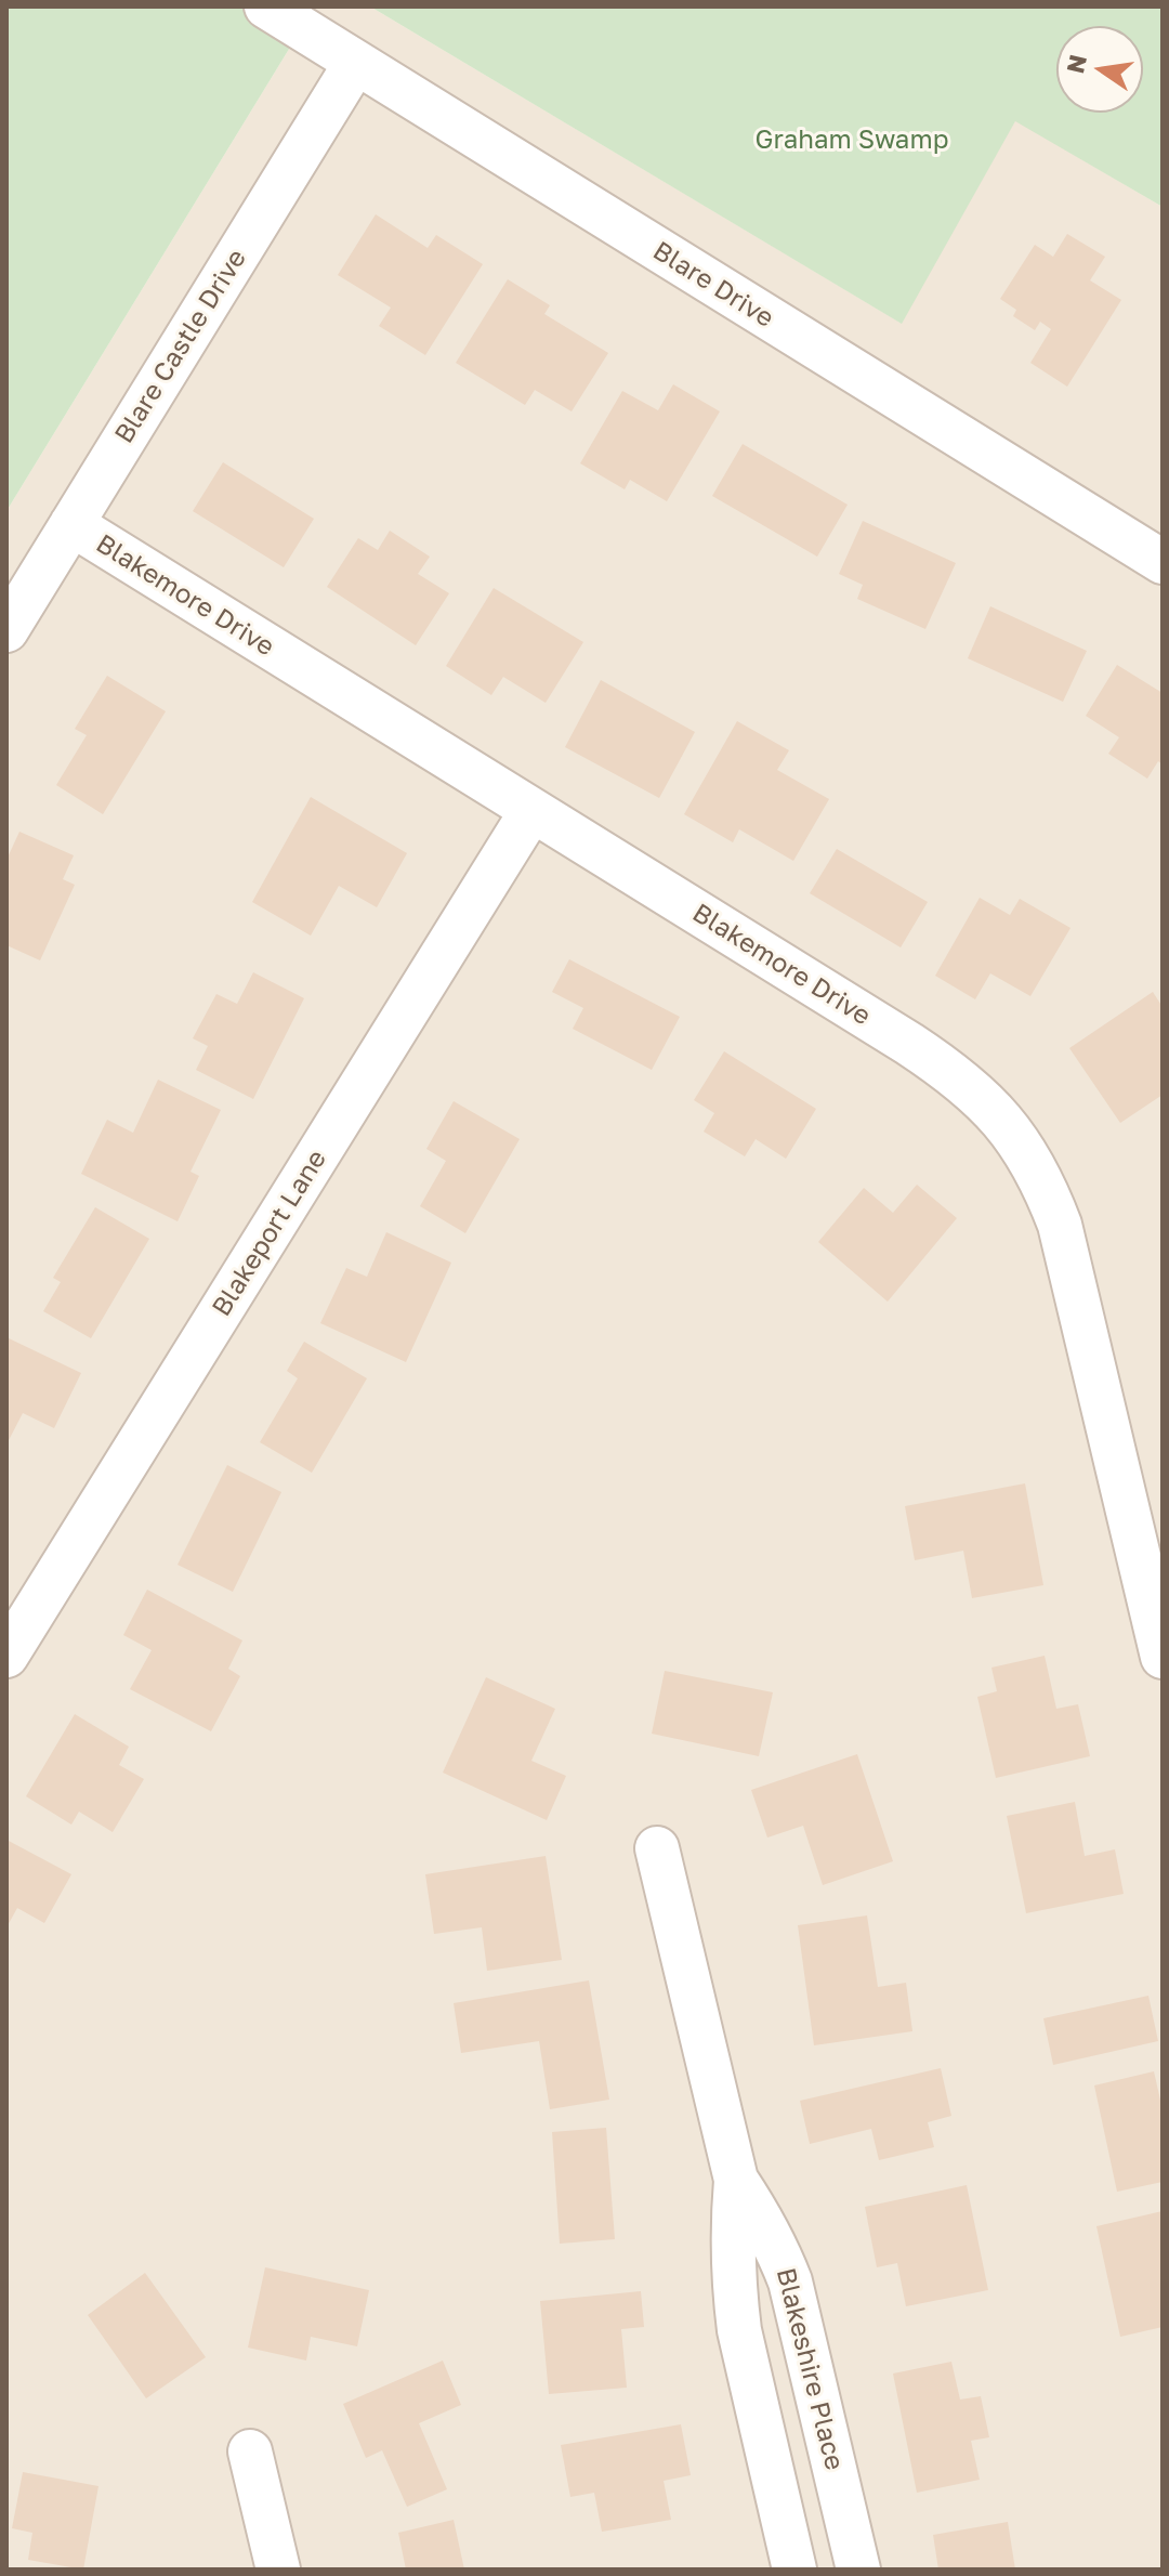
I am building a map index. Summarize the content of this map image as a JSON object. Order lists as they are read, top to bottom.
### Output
{
  "streets": {
    "street": [
      "Blare Drive",
      "Blare Castle Drive",
      "Blakemore Drive",
      "Blakeport Lane",
      "Blakeshire Place"
    ]
  },
  "crossings": [
    ["Blare Drive", "Blare Castle Drive"],
    ["Blare Castle Drive", "Blakemore Drive"],
    ["Blakemore Drive", "Blakeport Lane"]
  ],
  "parks": ["Graham Swamp"],
  "north": "left"
}
